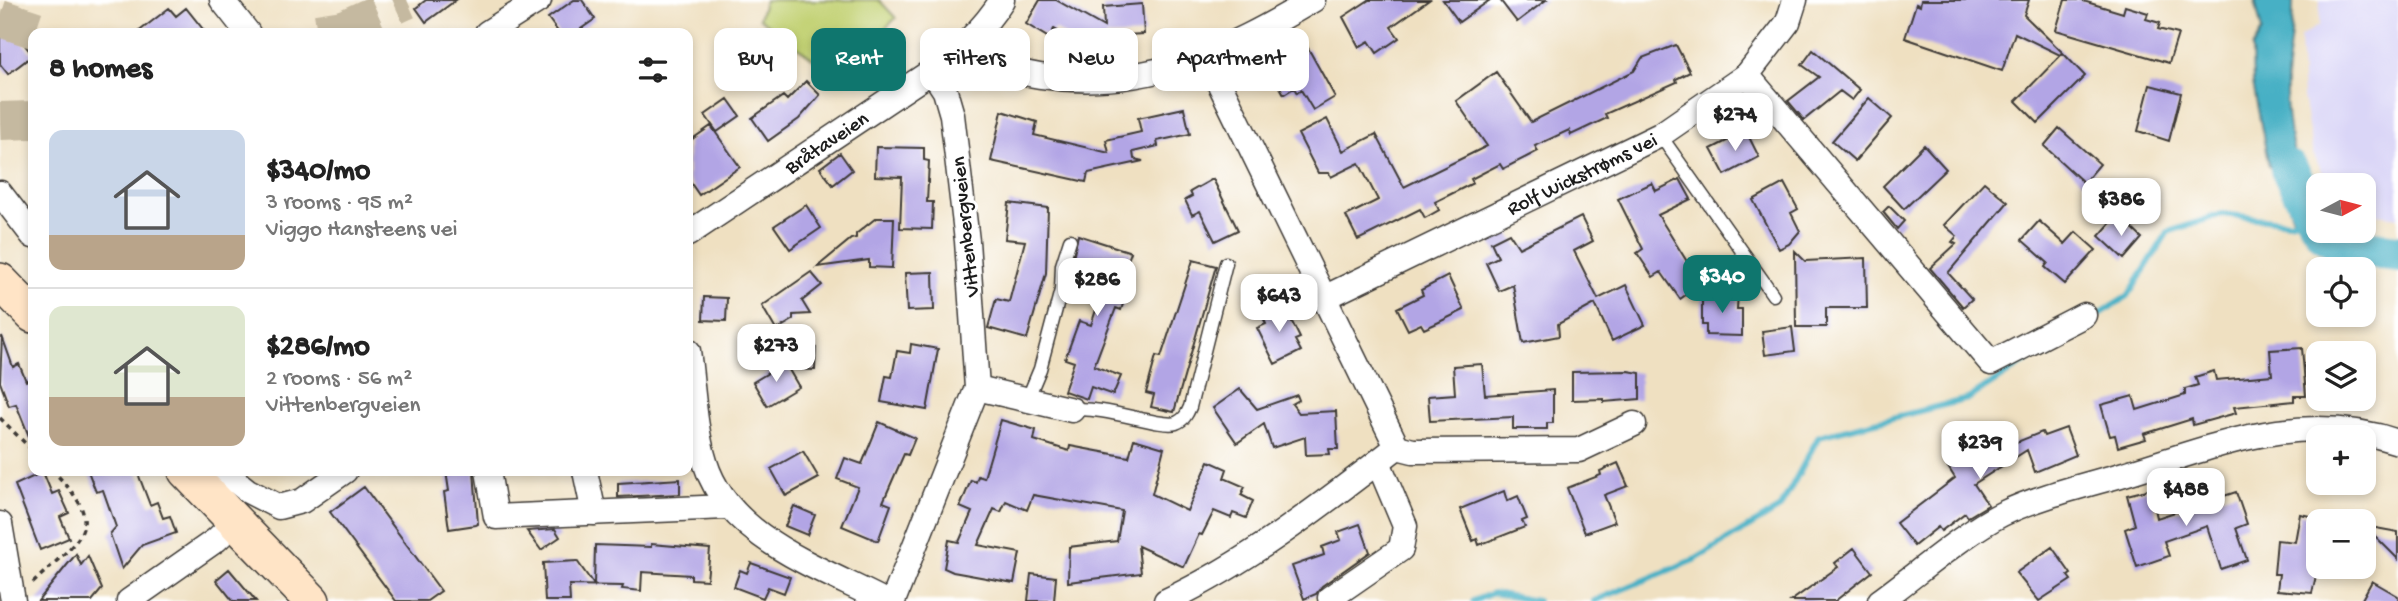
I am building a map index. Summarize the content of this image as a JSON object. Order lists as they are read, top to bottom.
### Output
{
  "streets": {
    "street": ["Bråtaveien", "Rolf Wickstrøms vei", "Vittenbergveien"]
  },
  "north": "right",
  "page": {
    "chip": [
      "Buy",
      "Rent",
      "Filters",
      "New",
      "Apartment"
    ],
    "heading": "8 homes",
    "price": [
      "$274",
      "$386",
      "$340",
      "$286",
      "$643",
      "$273",
      "$239",
      "$488"
    ],
    "list": [
      {
        "name": "$340/mo",
        "note": "3 rooms · 95 m² · Viggo Hansteens vei"
      },
      {
        "name": "$286/mo",
        "note": "2 rooms · 56 m² · Vittenbergveien"
      }
    ],
    "map_buttons": ["+", "−"]
  }
}
